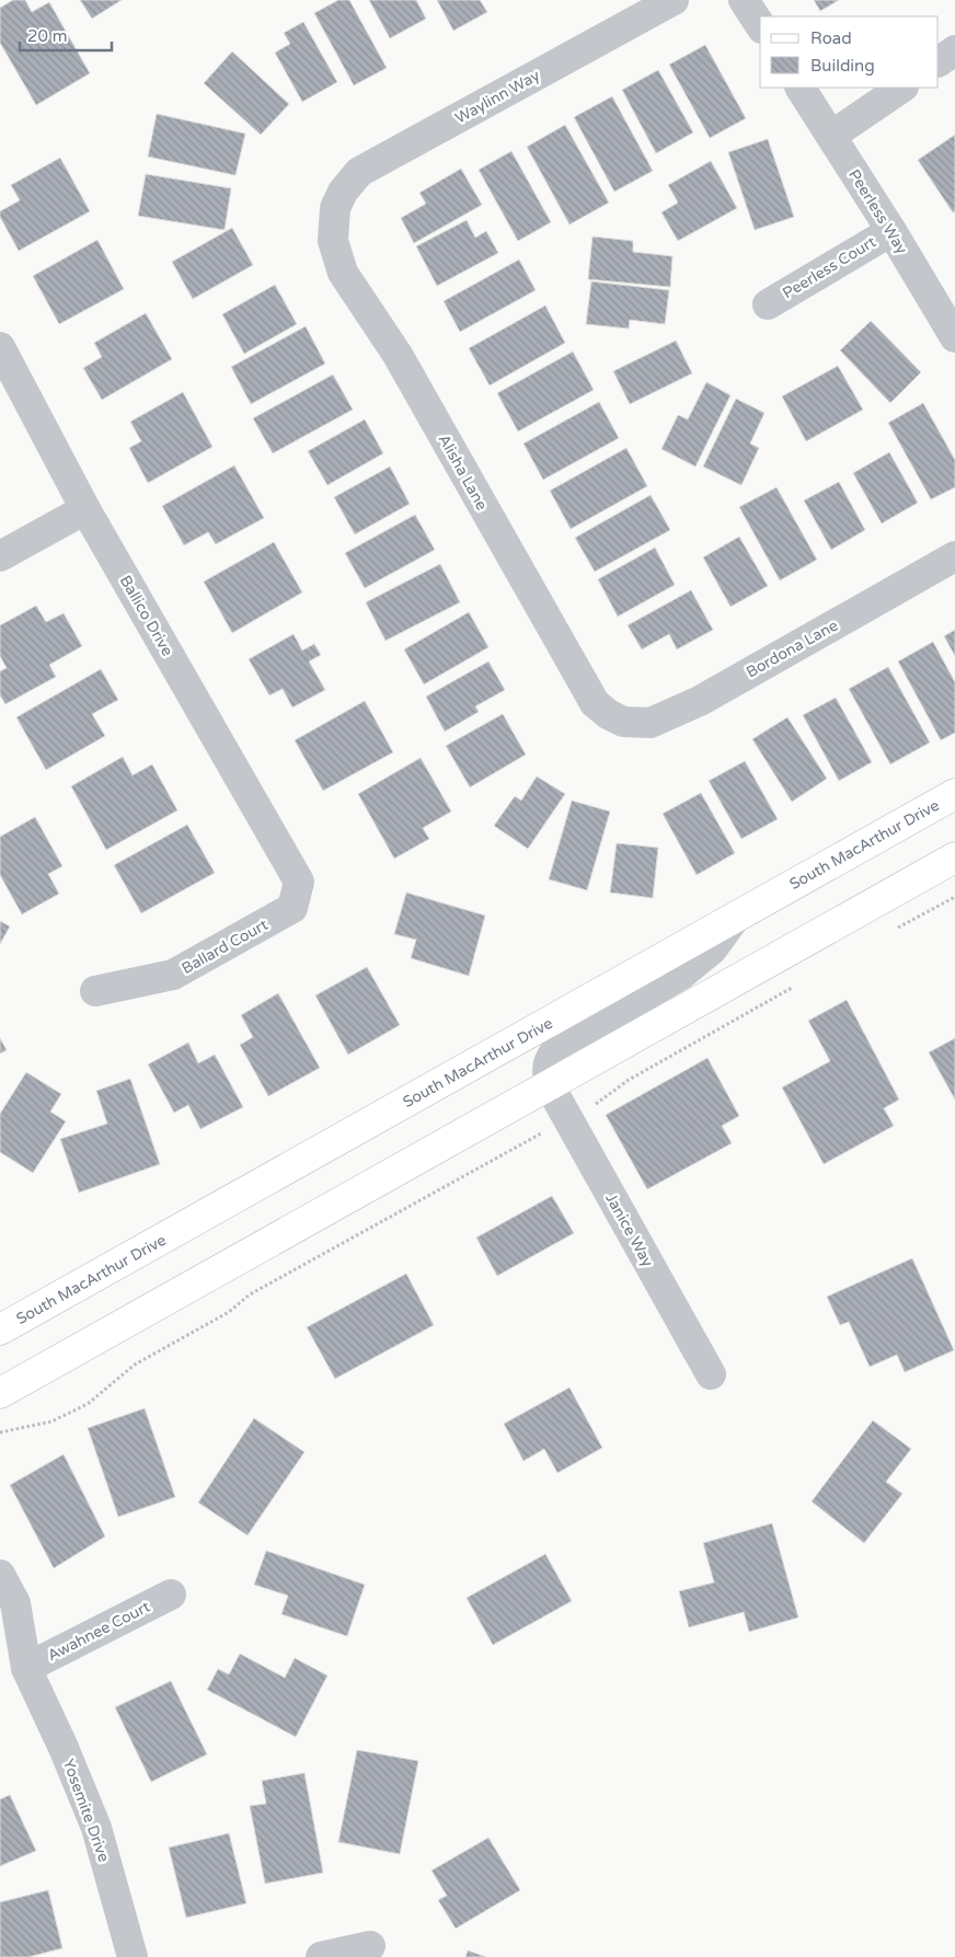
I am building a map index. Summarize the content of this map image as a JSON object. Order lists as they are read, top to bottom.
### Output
{
  "streets": {
    "main road": ["South MacArthur Drive"],
    "street": [
      "Waylinn Way",
      "Peerless Way",
      "Peerless Court",
      "Alisha Lane",
      "Ballico Drive",
      "Bordona Lane",
      "Ballard Court",
      "Janice Way",
      "Awahnee Court",
      "Yosemite Drive"
    ]
  },
  "crossings": [
    ["Waylinn Way", "Alisha Lane"],
    ["Peerless Way", "Peerless Court"],
    ["Alisha Lane", "Bordona Lane"],
    ["Ballico Drive", "Ballard Court"],
    ["Awahnee Court", "Yosemite Drive"]
  ],
  "legend": ["Road", "Building"],
  "scale_bar": "20 m"
}
